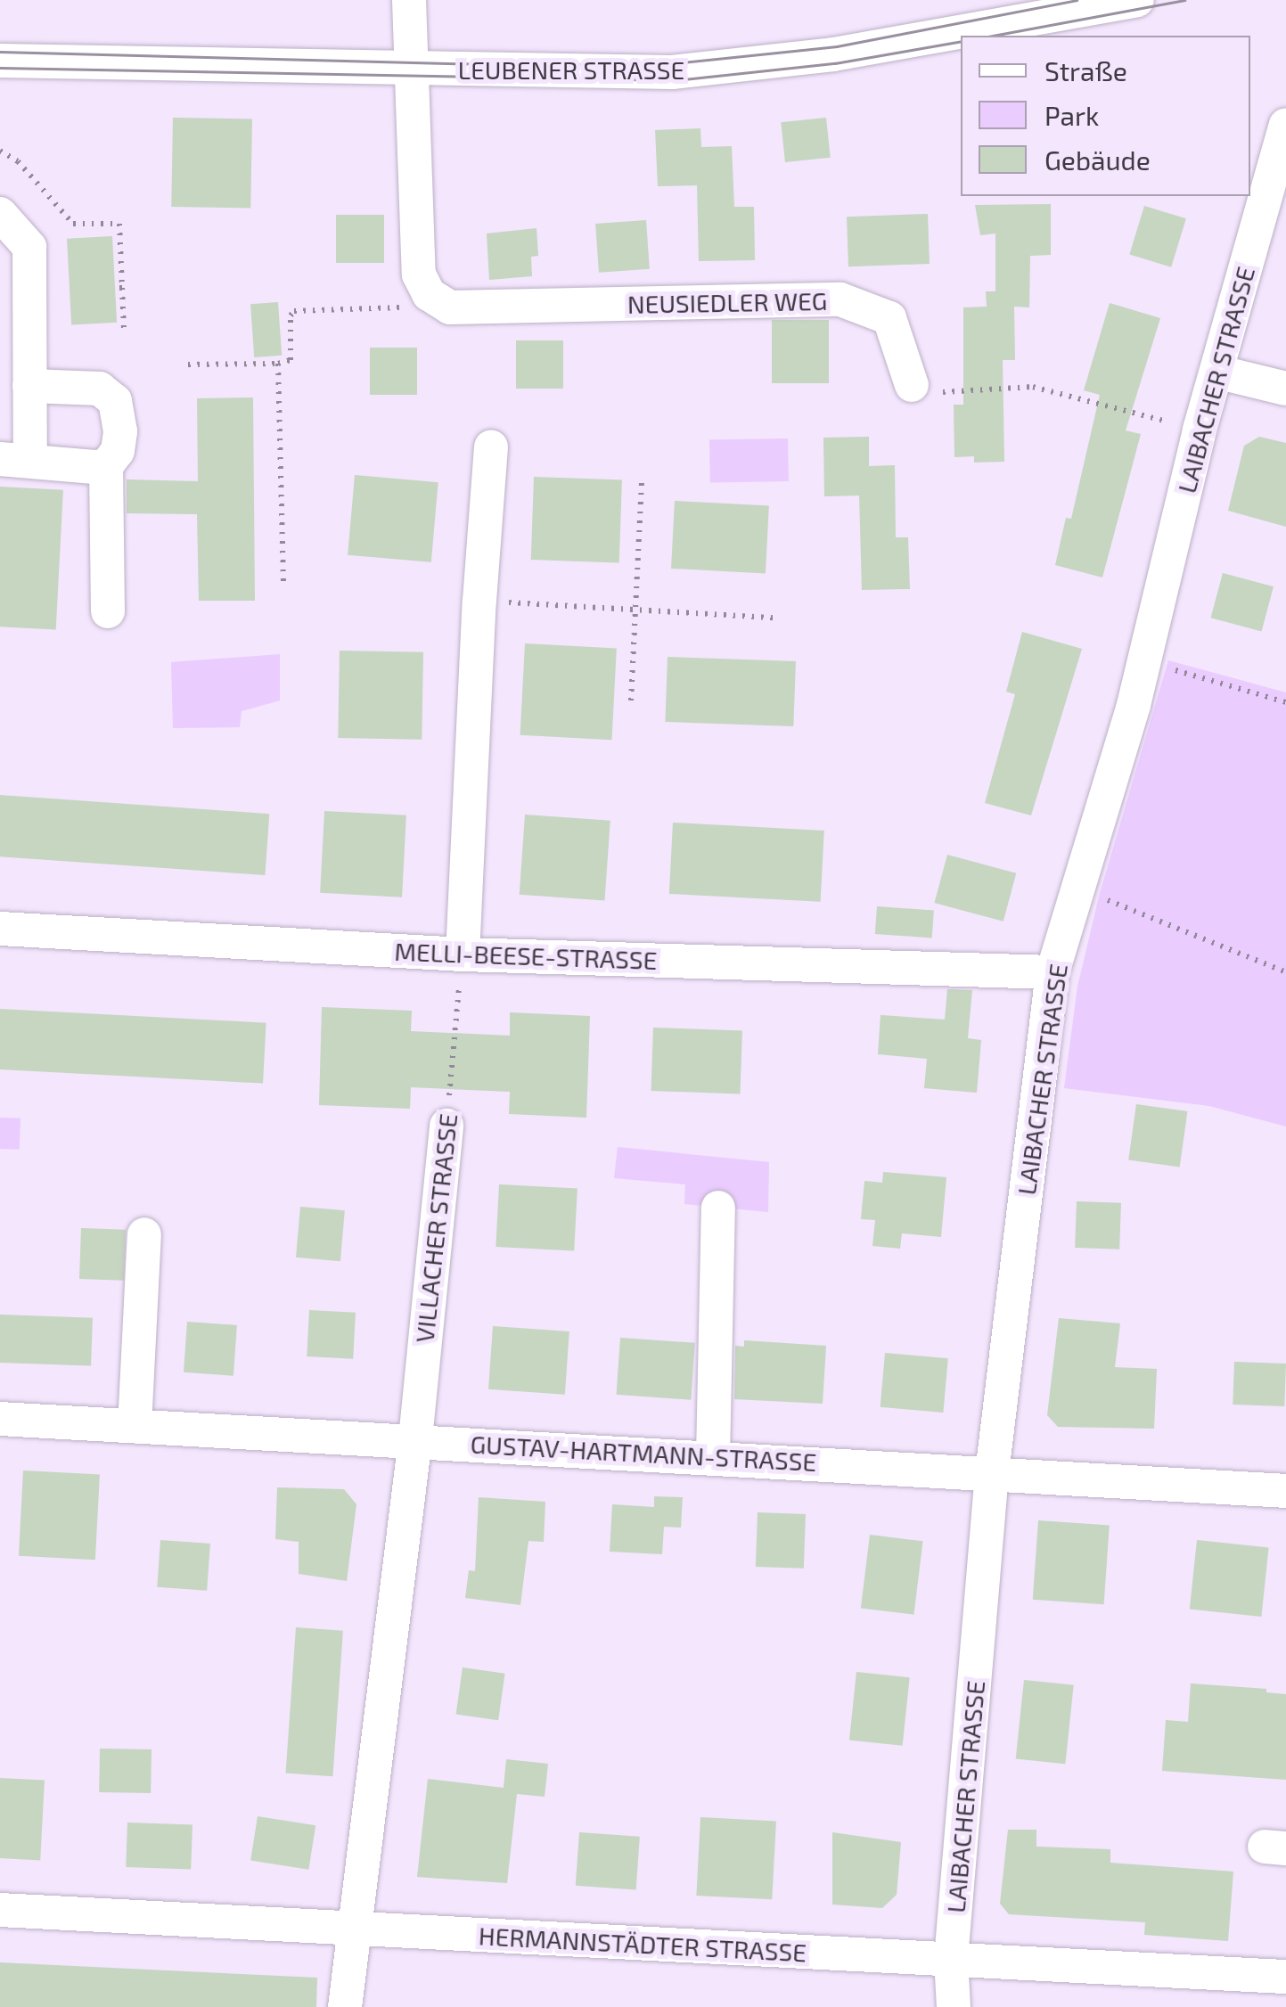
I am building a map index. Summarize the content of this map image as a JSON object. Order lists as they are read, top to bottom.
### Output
{
  "streets": {
    "street": [
      "LEUBENER STRASSE",
      "NEUSIEDLER WEG",
      "LAIBACHER STRASSE",
      "MELLI-BEESE-STRASSE",
      "VILLACHER STRASSE",
      "GUSTAV-HARTMANN-STRASSE",
      "HERMANNSTÄDTER STRASSE"
    ]
  },
  "crossings": [
    ["LAIBACHER STRASSE", "MELLI-BEESE-STRASSE"],
    ["LAIBACHER STRASSE", "GUSTAV-HARTMANN-STRASSE"],
    ["LAIBACHER STRASSE", "HERMANNSTÄDTER STRASSE"],
    ["MELLI-BEESE-STRASSE", "VILLACHER STRASSE"],
    ["VILLACHER STRASSE", "GUSTAV-HARTMANN-STRASSE"],
    ["VILLACHER STRASSE", "HERMANNSTÄDTER STRASSE"]
  ],
  "legend": ["Straße", "Park", "Gebäude"]
}
